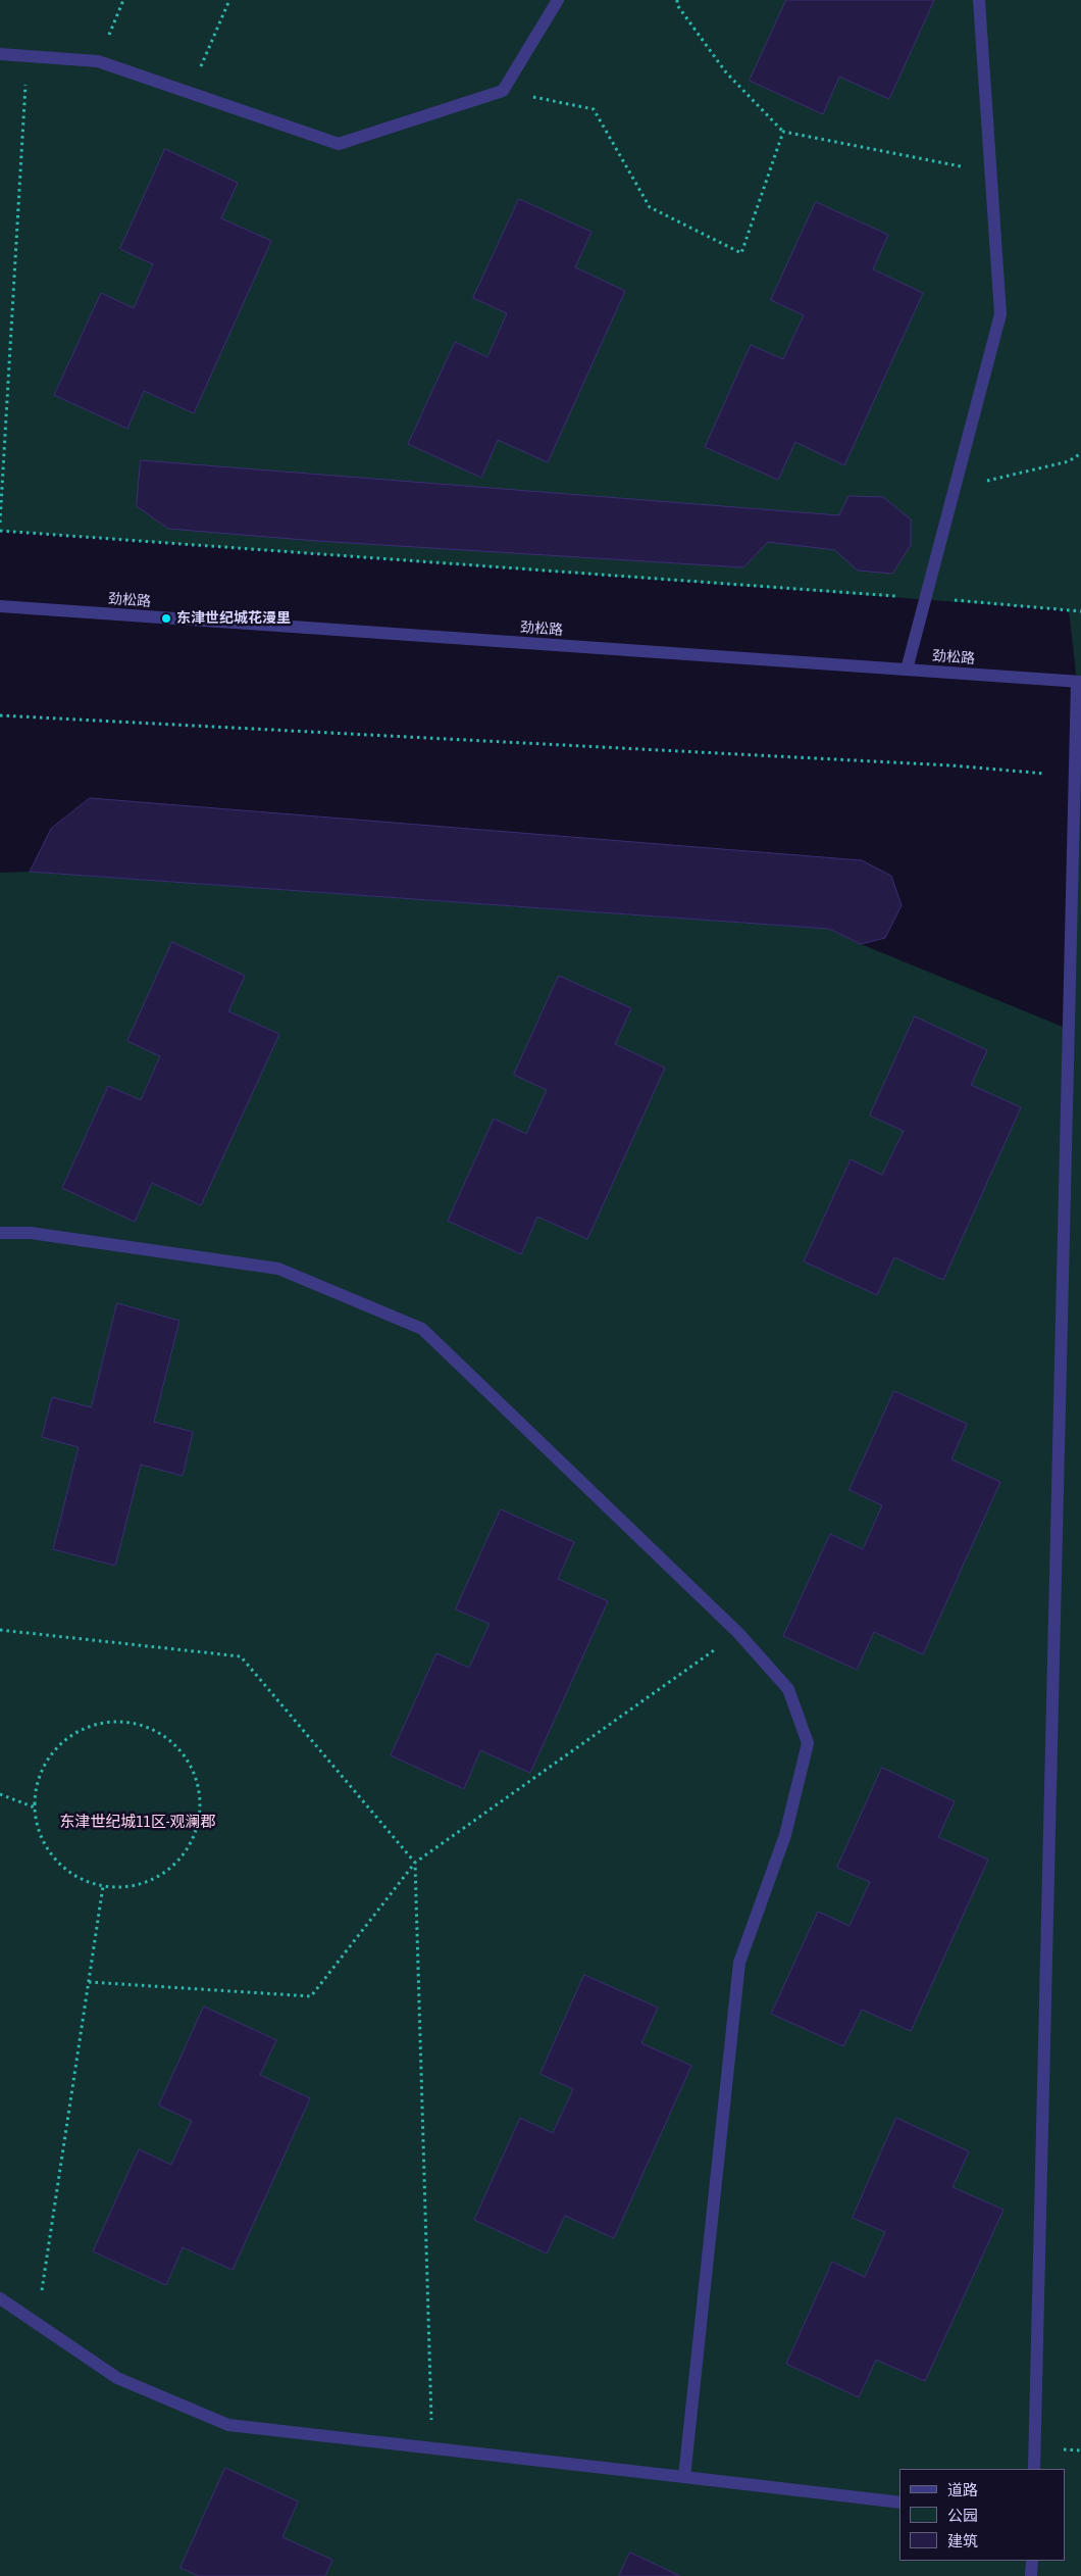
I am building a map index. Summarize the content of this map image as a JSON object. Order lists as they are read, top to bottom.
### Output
{
  "streets": {
    "street": ["劲松路"]
  },
  "districts": ["东津世纪城11区-观澜郡"],
  "places": ["东津世纪城花漫里"],
  "legend": ["道路", "公园", "建筑"]
}
